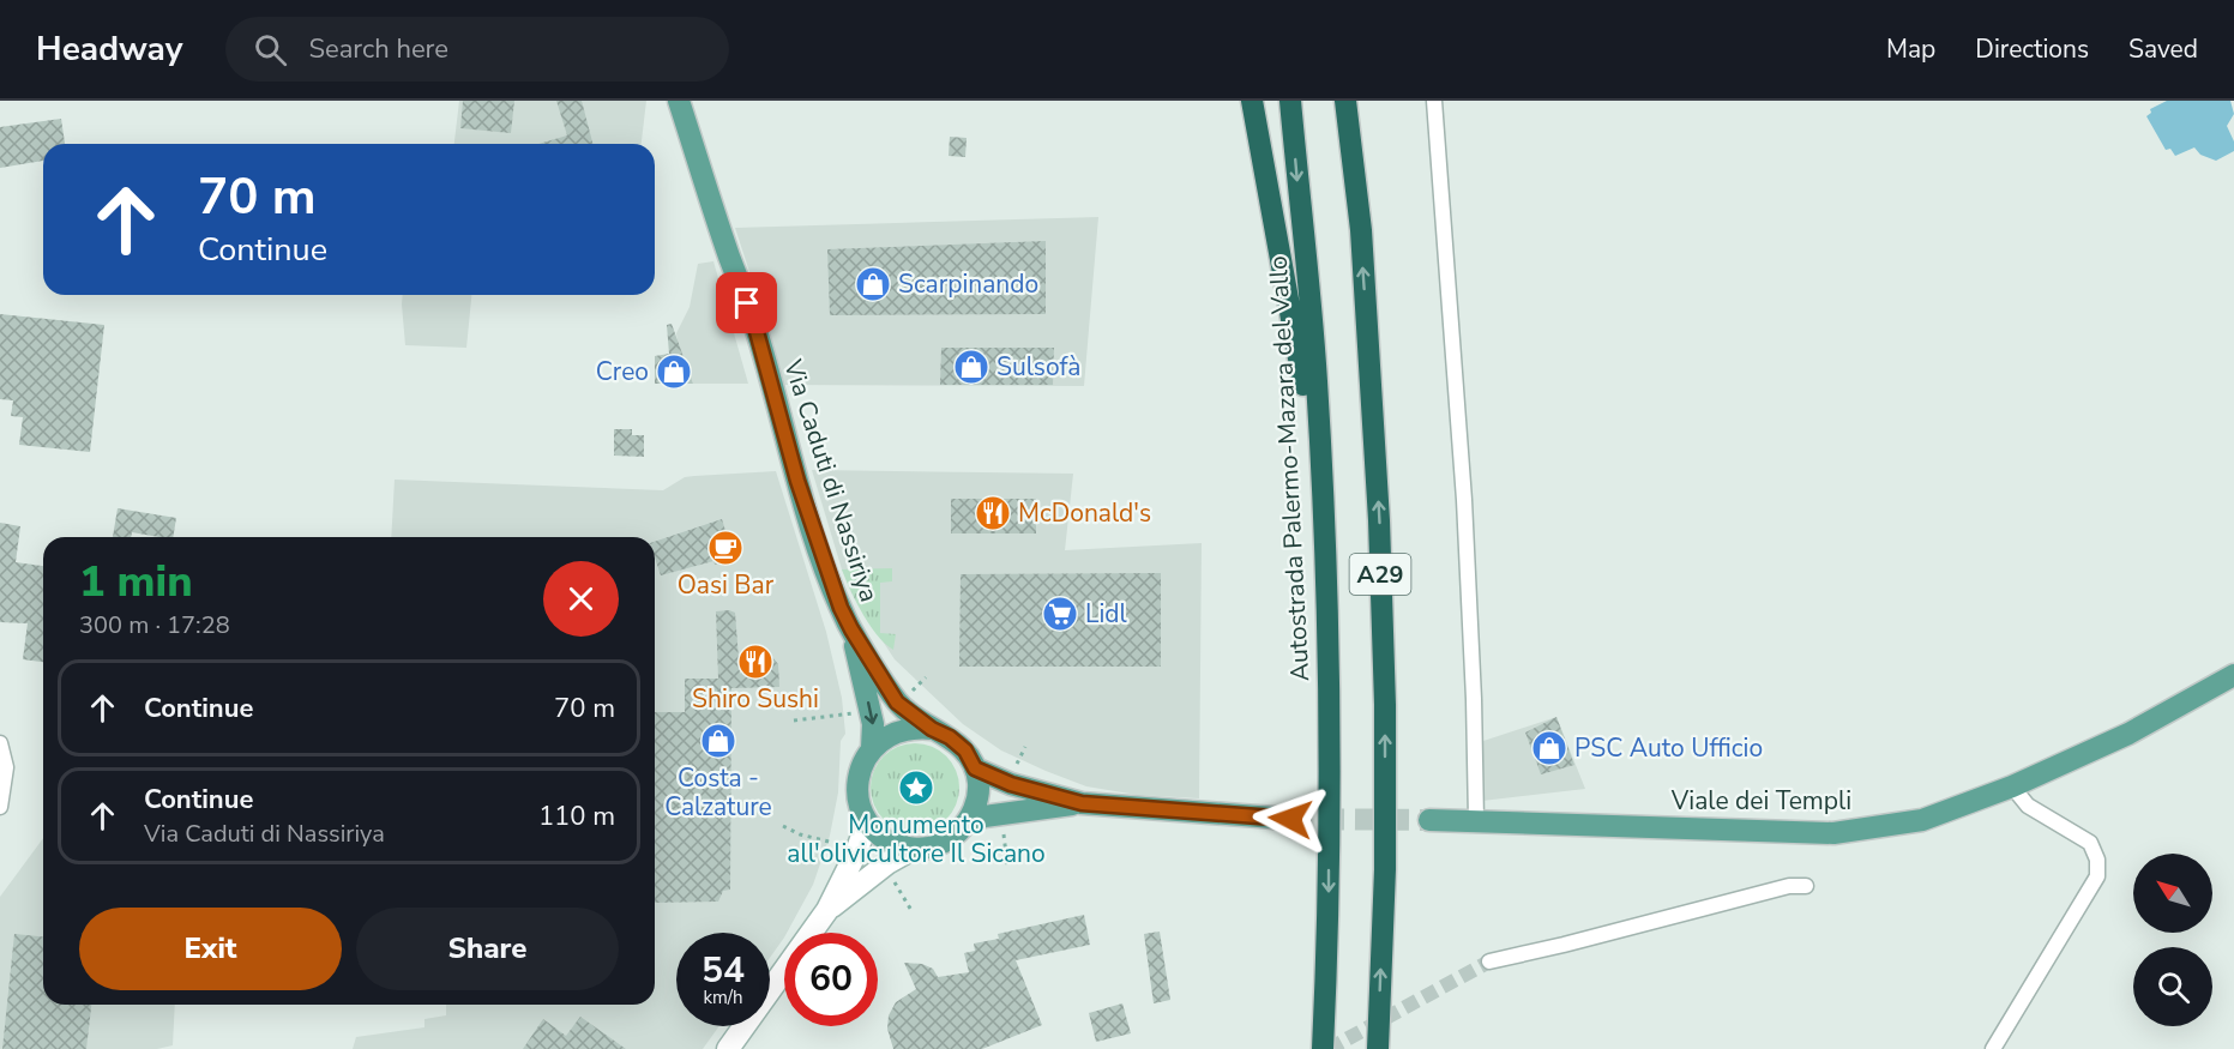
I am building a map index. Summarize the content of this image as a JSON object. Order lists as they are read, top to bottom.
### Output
{
  "streets": {
    "highway": ["Autostrada Palermo-Mazara del Vallo", "A29"],
    "main road": ["Via Caduti di Nassiriya", "Viale dei Templi"]
  },
  "places": {
    "shop": [
      "Scarpinando",
      "Sulsofà",
      "Creo",
      "Costa - Calzature",
      "PSC Auto Ufficio"
    ],
    "restaurant": ["McDonald's", "Shiro Sushi"],
    "cafe": ["Oasi Bar"],
    "supermarket": ["Lidl"],
    "place": ["Monumento all'olivicultore Il Sicano"]
  },
  "north": "top left",
  "page": {
    "header": "Headway",
    "search": "Search here",
    "nav": ["Map", "Directions", "Saved"],
    "turn": ["70 m", "Continue"],
    "heading": ["1 min", "300 m · 17:28"],
    "list": [
      {
        "name": "Continue",
        "value": "70 m"
      },
      {
        "name": "Continue",
        "note": "Via Caduti di Nassiriya",
        "value": "110 m"
      }
    ],
    "buttons": ["Exit", "Share"],
    "speed": "54 km/h",
    "limit": "60"
  }
}
